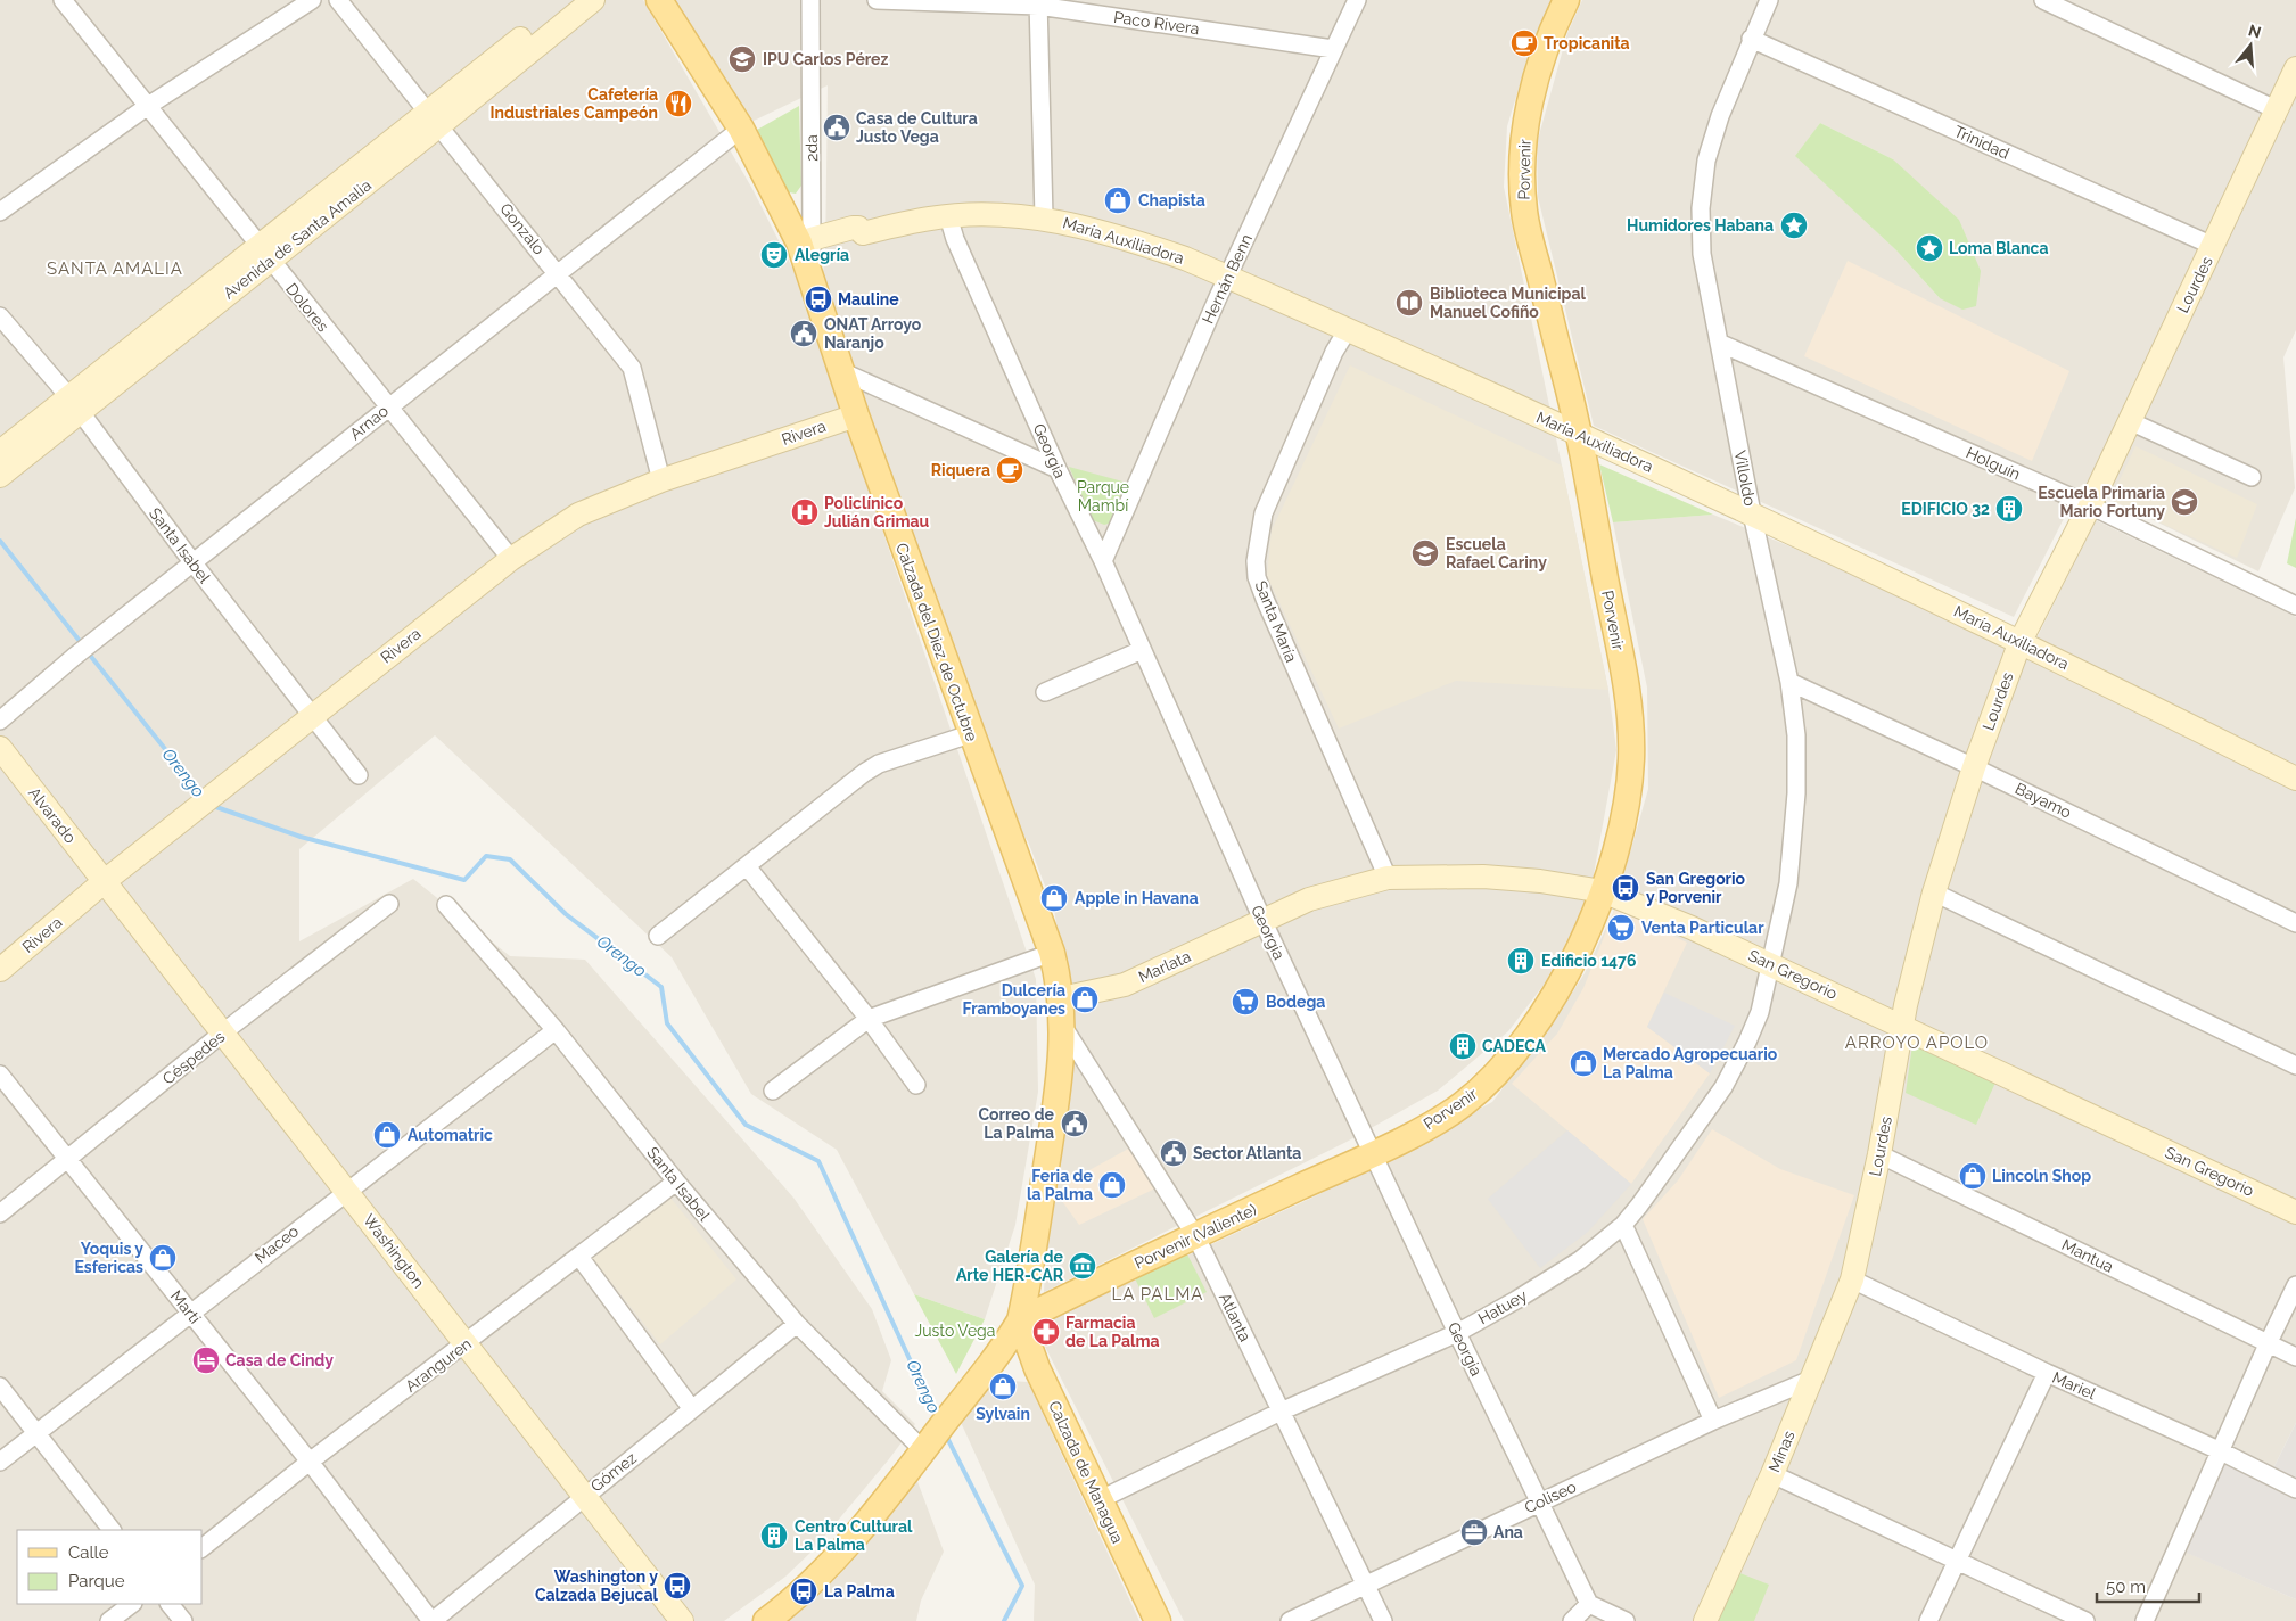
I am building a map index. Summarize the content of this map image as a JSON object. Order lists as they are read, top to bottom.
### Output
{
  "streets": {
    "main road": [
      "Porvenir",
      "Calzada del Diez de Octubre",
      "Porvenir (Valiente)",
      "Calzada de Managua"
    ],
    "street": [
      "Paco Rivera",
      "Trinidad",
      "2da",
      "Gonzalo",
      "Avenida de Santa Amalia",
      "María Auxiliadora",
      "Hernán Benn",
      "Lourdes",
      "Dolores",
      "Arnao",
      "Rivera",
      "Georgia",
      "Holguín",
      "Villoldo",
      "Santa Isabel",
      "Santa María",
      "Bayamo",
      "Alvarado",
      "Marlata",
      "San Gregorio",
      "Céspedes",
      "Maceo",
      "Washington",
      "Mantua",
      "Martí",
      "Hatuey",
      "Atlanta",
      "Aranguren",
      "Mariel",
      "Minas",
      "Gómez",
      "Coliseo"
    ]
  },
  "crossings": [
    ["Paco Rivera", "Hernán Benn"],
    ["Trinidad", "Lourdes"],
    ["Trinidad", "Villoldo"],
    ["2da", "María Auxiliadora"],
    ["2da", "Calzada del Diez de Octubre"],
    ["Porvenir", "María Auxiliadora"],
    ["Porvenir", "Georgia"],
    ["Porvenir", "San Gregorio"],
    ["Porvenir", "Porvenir (Valiente)"],
    ["Gonzalo", "Avenida de Santa Amalia"],
    ["Gonzalo", "Arnao"],
    ["Gonzalo", "Rivera"],
    ["Avenida de Santa Amalia", "Dolores"],
    ["Avenida de Santa Amalia", "Santa Isabel"],
    ["María Auxiliadora", "Hernán Benn"],
    ["María Auxiliadora", "Lourdes"],
    ["María Auxiliadora", "Georgia"],
    ["María Auxiliadora", "Villoldo"],
    ["María Auxiliadora", "Santa María"],
    ["María Auxiliadora", "Calzada del Diez de Octubre"],
    ["Hernán Benn", "Georgia"],
    ["Lourdes", "Holguín"],
    ["Lourdes", "Bayamo"],
    ["Lourdes", "San Gregorio"],
    ["Lourdes", "Mantua"],
    ["Lourdes", "Mariel"],
    ["Lourdes", "Minas"],
    ["Dolores", "Arnao"],
    ["Dolores", "Rivera"],
    ["Arnao", "Santa Isabel"],
    ["Arnao", "Calzada del Diez de Octubre"],
    ["Rivera", "Santa Isabel"],
    ["Rivera", "Calzada del Diez de Octubre"],
    ["Rivera", "Alvarado"],
    ["Rivera", "Washington"],
    ["Georgia", "Marlata"],
    ["Georgia", "San Gregorio"],
    ["Georgia", "Porvenir (Valiente)"],
    ["Georgia", "Hatuey"],
    ["Georgia", "Coliseo"],
    ["Holguín", "Villoldo"],
    ["Villoldo", "Bayamo"],
    ["Villoldo", "San Gregorio"],
    ["Villoldo", "Hatuey"],
    ["Santa Isabel", "Maceo"],
    ["Santa Isabel", "Aranguren"],
    ["Santa Isabel", "Gómez"],
    ["Santa María", "San Gregorio"],
    ["Calzada del Diez de Octubre", "Marlata"],
    ["Calzada del Diez de Octubre", "Porvenir (Valiente)"],
    ["Calzada del Diez de Octubre", "Atlanta"],
    ["Calzada del Diez de Octubre", "Calzada de Managua"],
    ["Alvarado", "Washington"],
    ["Marlata", "San Gregorio"],
    ["San Gregorio", "Hatuey"],
    ["Céspedes", "Washington"],
    ["Céspedes", "Martí"],
    ["Porvenir (Valiente)", "Atlanta"],
    ["Porvenir (Valiente)", "Calzada de Managua"],
    ["Maceo", "Washington"],
    ["Maceo", "Martí"],
    ["Washington", "Aranguren"],
    ["Washington", "Gómez"],
    ["Martí", "Aranguren"],
    ["Martí", "Gómez"],
    ["Hatuey", "Atlanta"],
    ["Hatuey", "Calzada de Managua"],
    ["Atlanta", "Coliseo"],
    ["Mariel", "Minas"],
    ["Minas", "Coliseo"]
  ],
  "districts": ["SANTA AMALIA", "ARROYO APOLO", "LA PALMA"],
  "water": ["Orengo"],
  "parks": ["Parque Mambí", "Justo Vega"],
  "places": {
    "cafe": ["Tropicanita", "Riquera"],
    "school or university": ["IPU Carlos Pérez", "Escuela Primaria Mario Fortuny", "Escuela Rafael Cariny"],
    "restaurant": ["Cafetería Industriales Campeón"],
    "public building": [
      "Casa de Cultura Justo Vega",
      "ONAT Arroyo Naranjo",
      "Correo de La Palma",
      "Sector Atlanta"
    ],
    "shop": [
      "Chapista",
      "Apple in Havana",
      "Dulcería Framboyanes",
      "Mercado Agropecuario La Palma",
      "Automatric",
      "Lincoln Shop",
      "Feria de la Palma",
      "Yoquis y Esfericas",
      "Sylvain"
    ],
    "place": ["Humidores Habana", "Loma Blanca"],
    "theatre": ["Alegría"],
    "bus stop": [
      "Mauline",
      "San Gregorio y Porvenir",
      "Washington y Calzada Bejucal",
      "La Palma"
    ],
    "library": ["Biblioteca Municipal Manuel Cofiño"],
    "building": [
      "EDIFICIO 32",
      "Edificio 1476",
      "CADECA",
      "Centro Cultural La Palma"
    ],
    "hospital": ["Policlínico Julián Grimau"],
    "supermarket": ["Venta Particular", "Bodega"],
    "museum": ["Galería de Arte HER-CAR"],
    "pharmacy": ["Farmacia de La Palma"],
    "hotel": ["Casa de Cindy"],
    "office": ["Ana"]
  },
  "legend": ["Calle", "Parque"],
  "scale_bar": "50 m",
  "north": "top"
}
